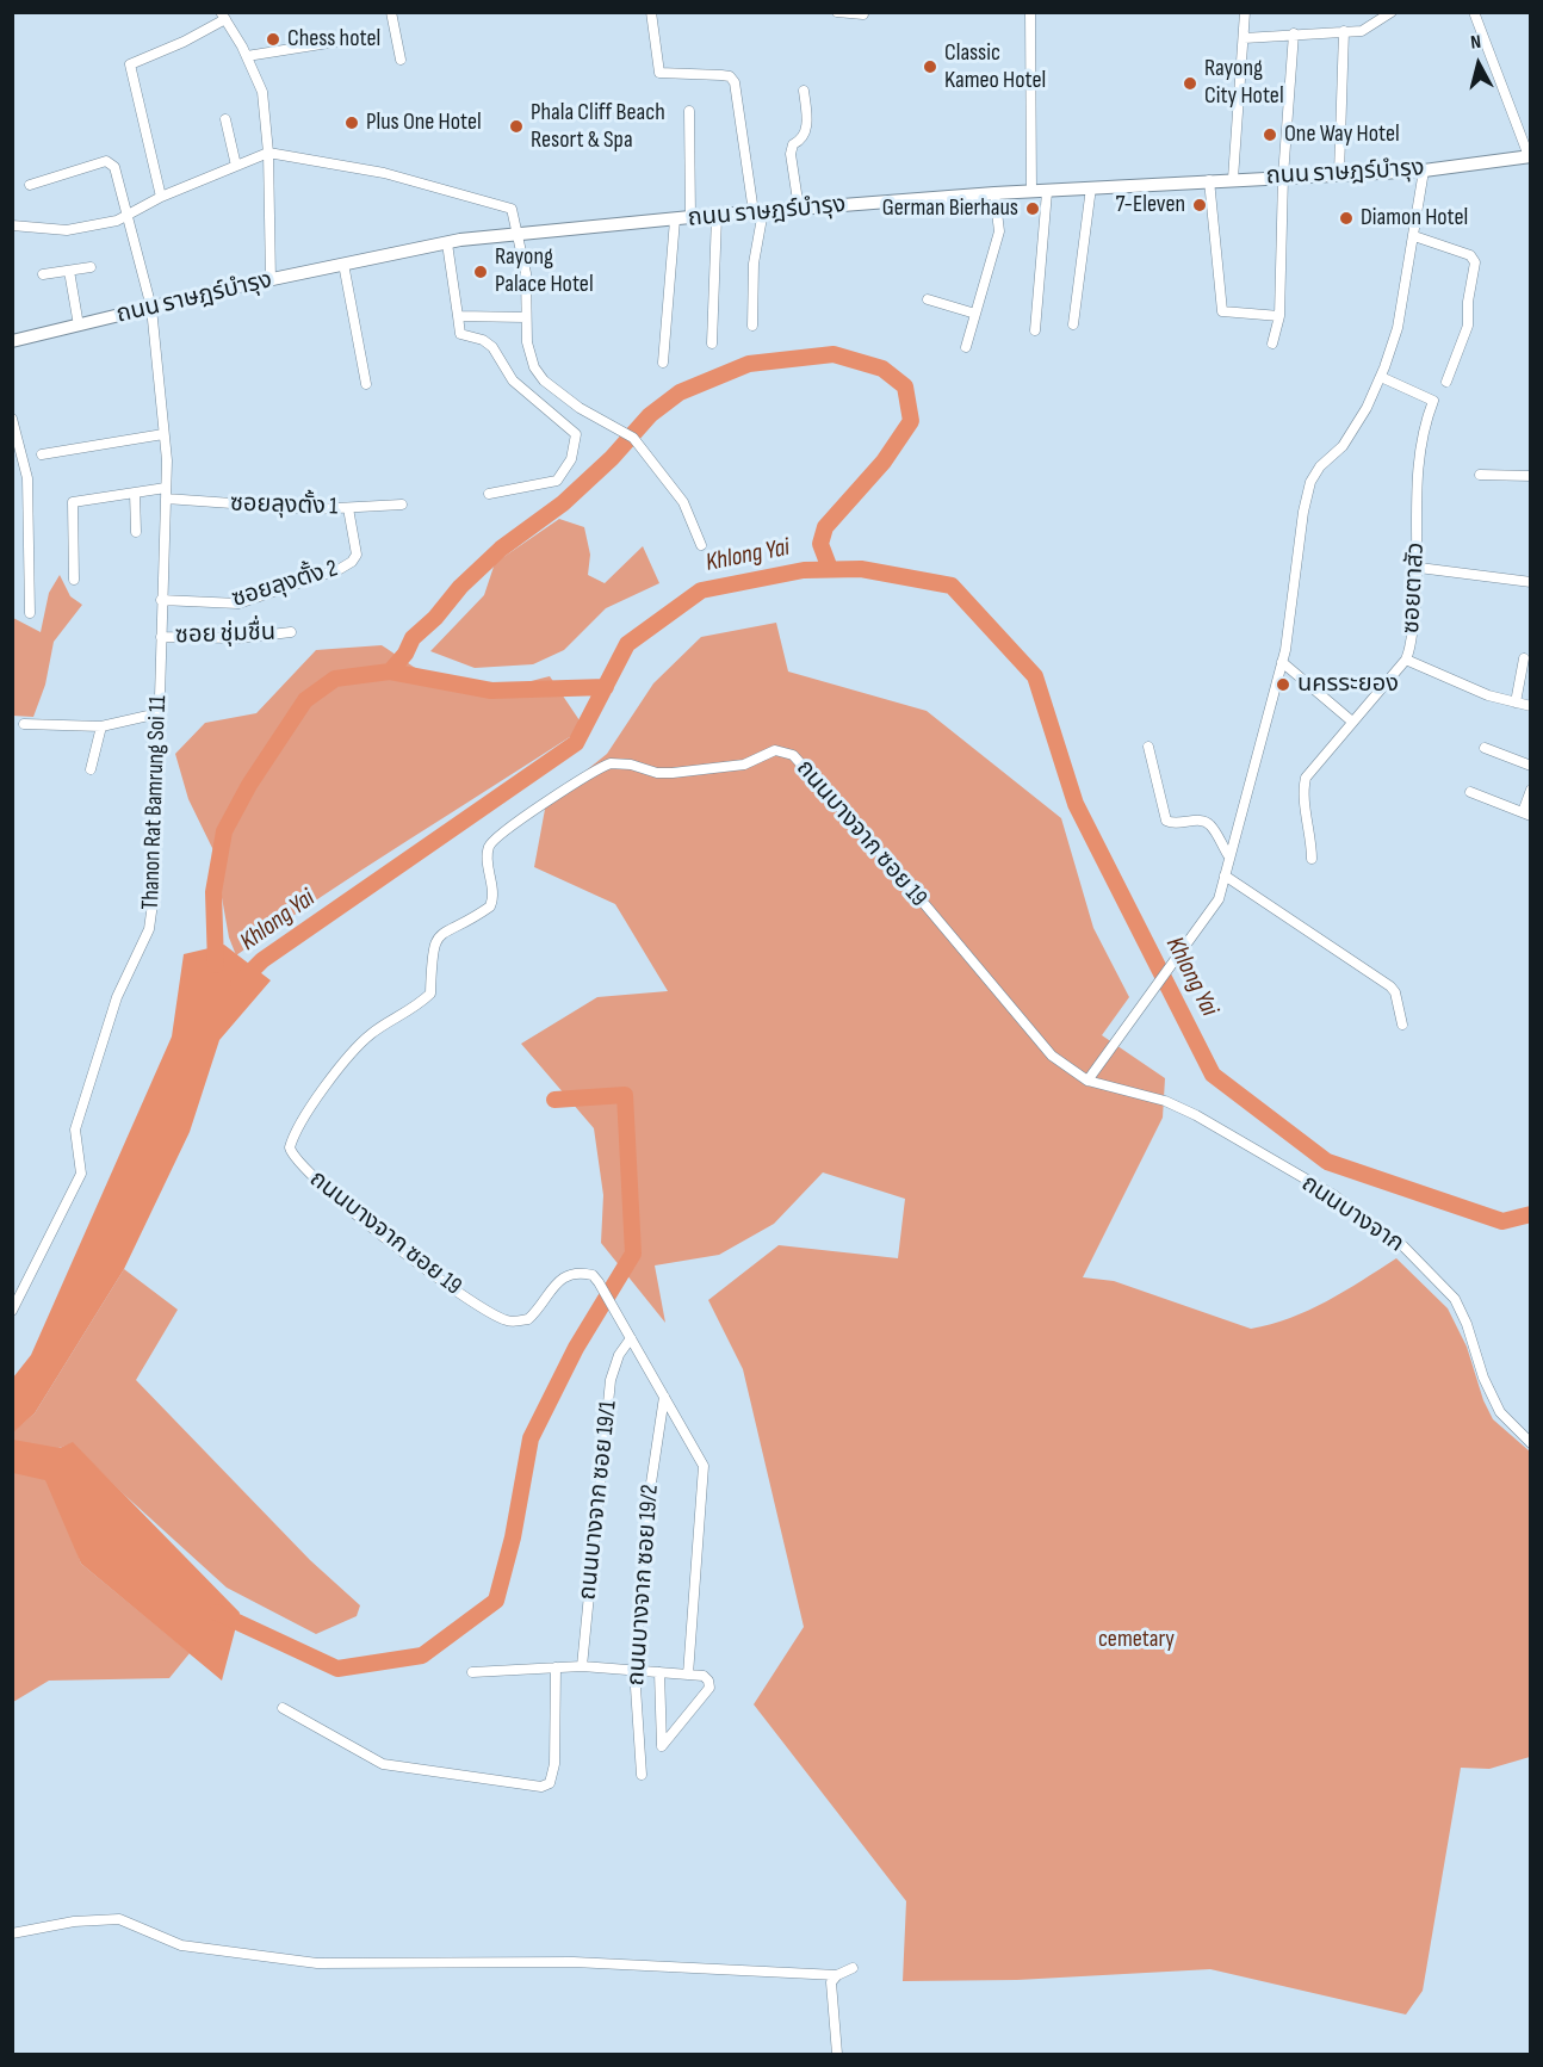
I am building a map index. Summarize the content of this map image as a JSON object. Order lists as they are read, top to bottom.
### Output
{
  "streets": {
    "street": [
      "ถนน ราษฎร์บำรุง",
      "ซอยลุงตั้ง 1",
      "ซอยลุงตั้ง 2",
      "ซอยตาสัว",
      "ซอย ชุ่มชื่น",
      "Thanon Rat Bamrung Soi 11",
      "ถนนบางจาก ซอย 19",
      "ถนนบางจาก",
      "ถนนบางจาก ซอย 19/1",
      "ถนนบางจาก ซอย 19/2"
    ]
  },
  "crossings": [
    ["ถนน ราษฎร์บำรุง", "Thanon Rat Bamrung Soi 11"],
    ["ซอยลุงตั้ง 1", "ซอยลุงตั้ง 2"],
    ["ซอยลุงตั้ง 1", "Thanon Rat Bamrung Soi 11"],
    ["ซอยลุงตั้ง 2", "Thanon Rat Bamrung Soi 11"],
    ["ซอย ชุ่มชื่น", "Thanon Rat Bamrung Soi 11"],
    ["ถนนบางจาก ซอย 19", "ถนนบางจาก"],
    ["ถนนบางจาก ซอย 19", "ถนนบางจาก ซอย 19/1"],
    ["ถนนบางจาก ซอย 19", "ถนนบางจาก ซอย 19/2"]
  ],
  "water": ["Khlong Yai"],
  "parks": ["cemetary"],
  "places": [
    "Chess hotel",
    "Classic Kameo Hotel",
    "Rayong City Hotel",
    "Plus One Hotel",
    "Phala Cliff Beach Resort & Spa",
    "One Way Hotel",
    "7-Eleven",
    "German Bierhaus",
    "Diamon Hotel",
    "Rayong Palace Hotel",
    "นครระยอง"
  ],
  "north": "top"
}
